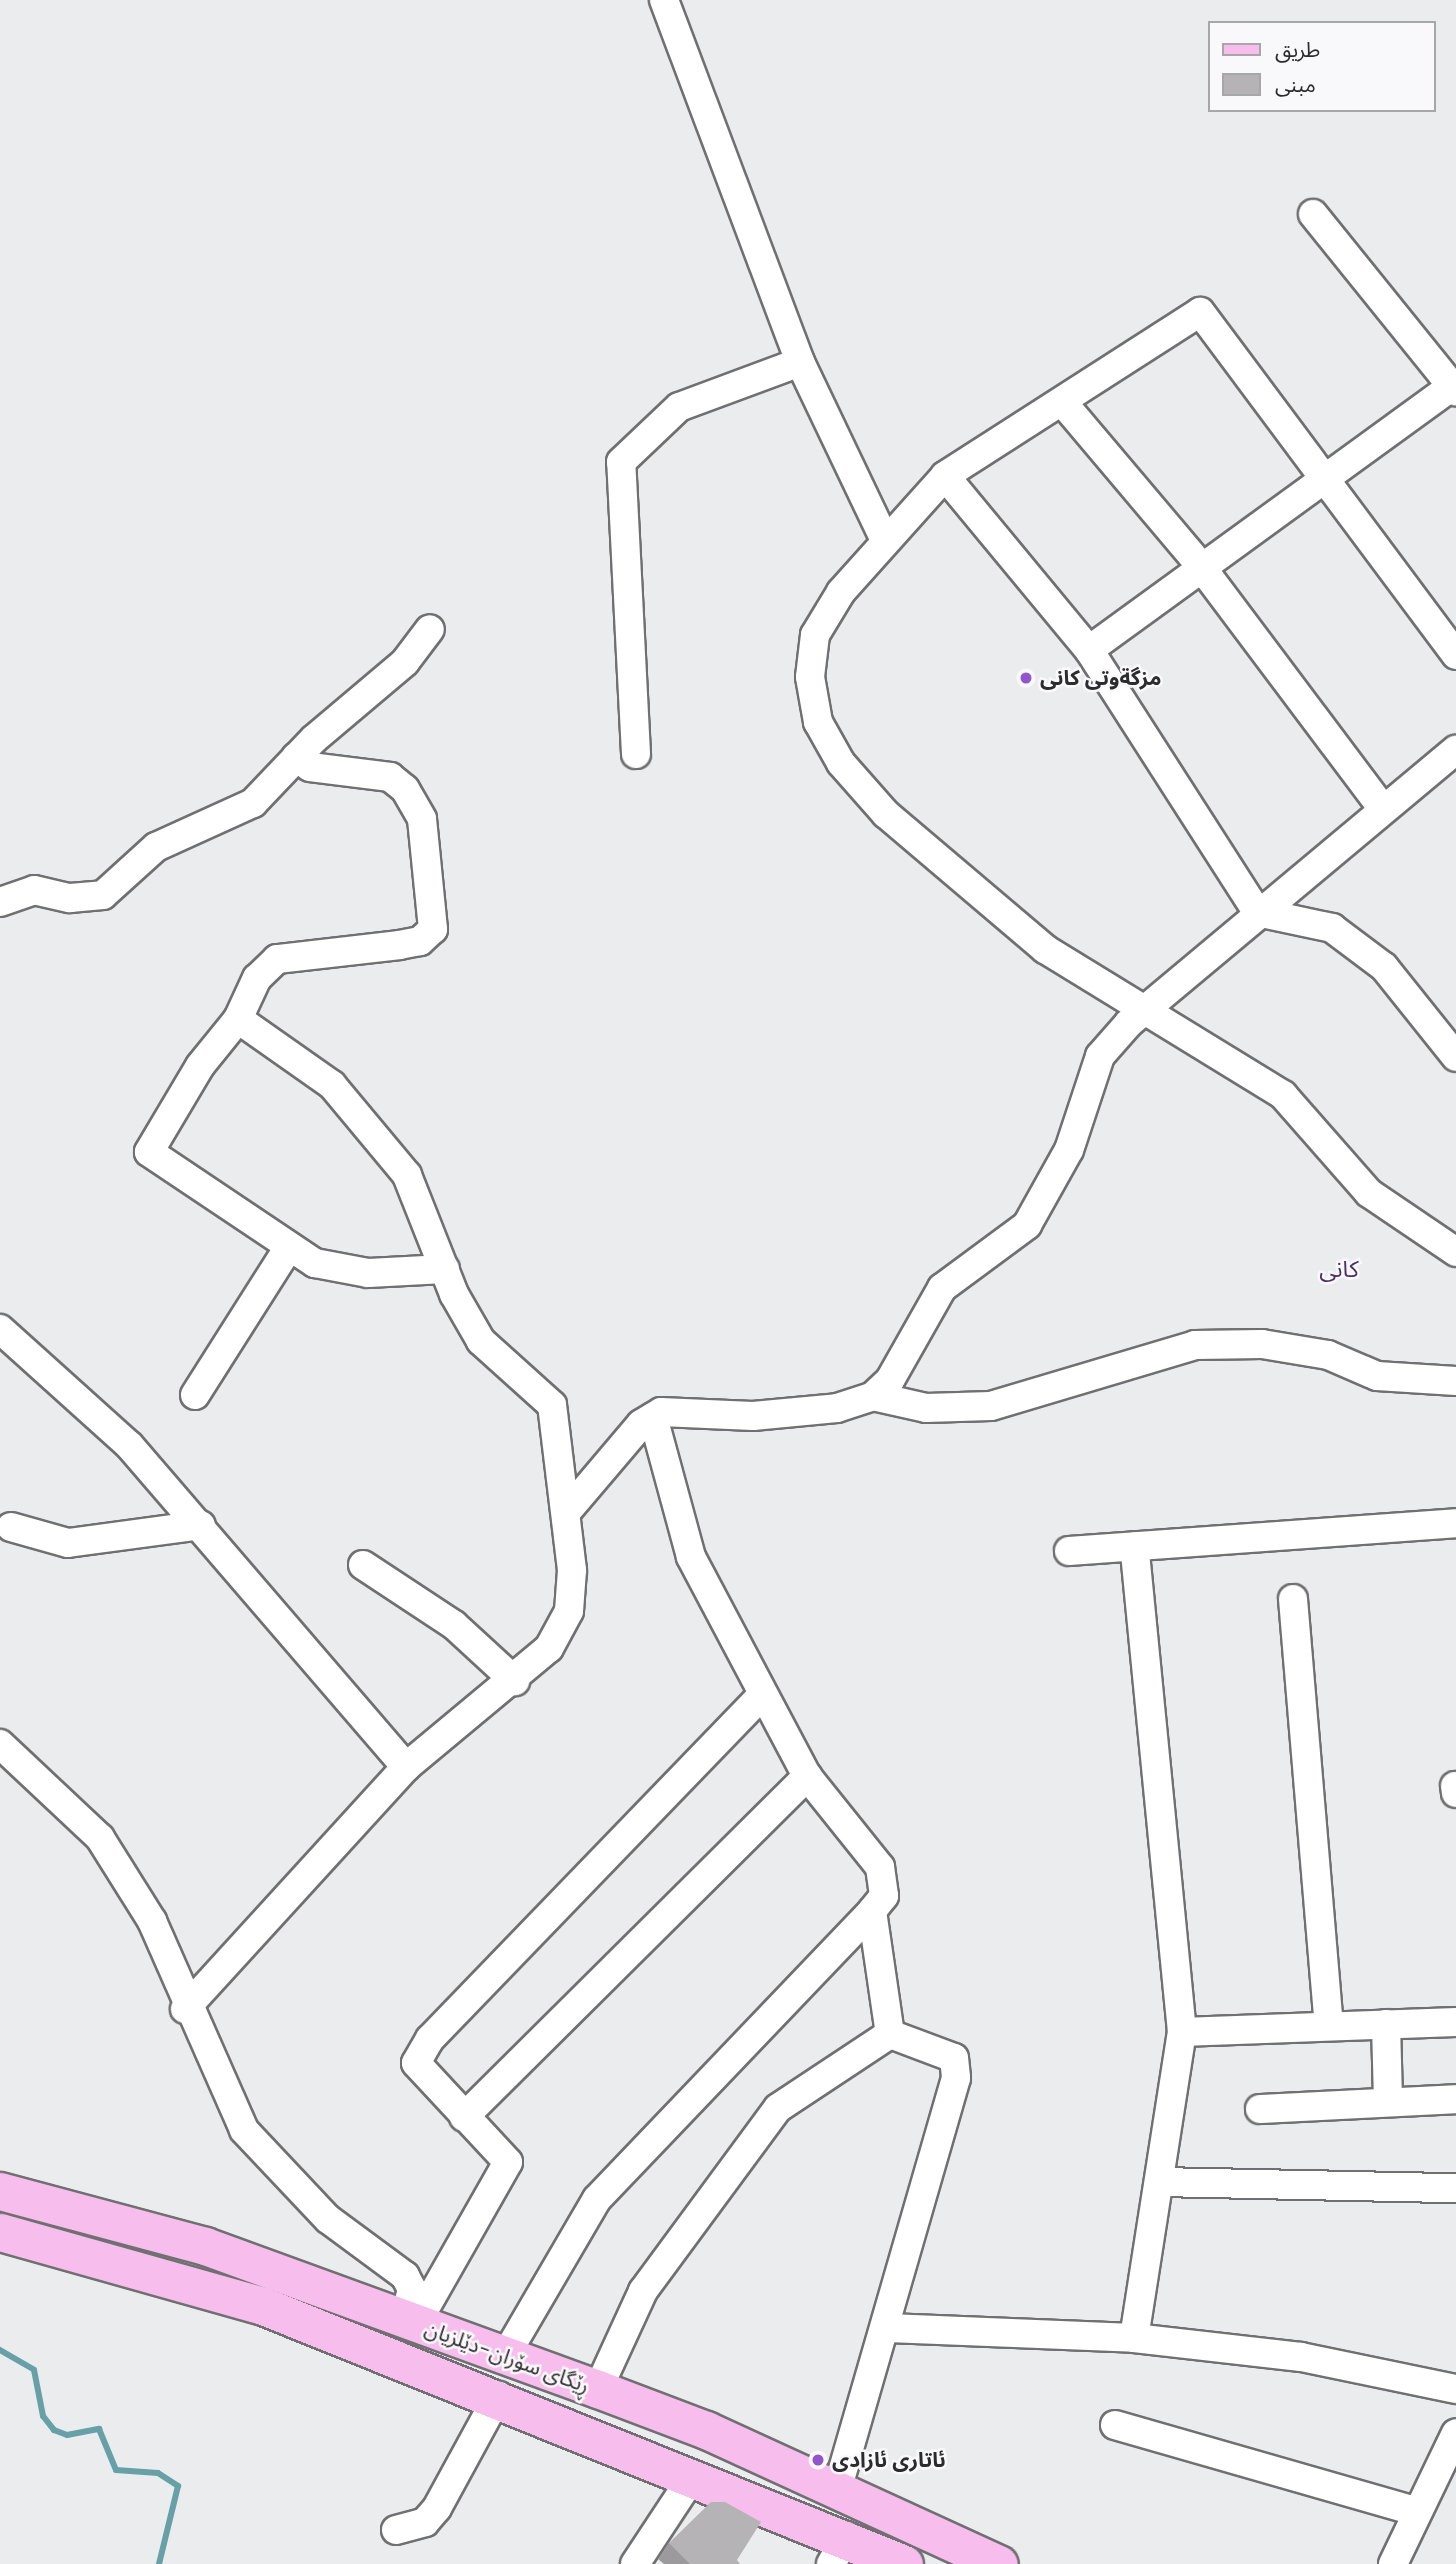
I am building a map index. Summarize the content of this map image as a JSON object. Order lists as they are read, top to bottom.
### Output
{
  "streets": {
    "main road": ["ڕێگای سۆران-دێلزیان"]
  },
  "districts": ["کانی"],
  "places": ["مزگةوتی کانی", "ئاتاری ئازادی"],
  "legend": ["طريق", "مبنى"]
}
